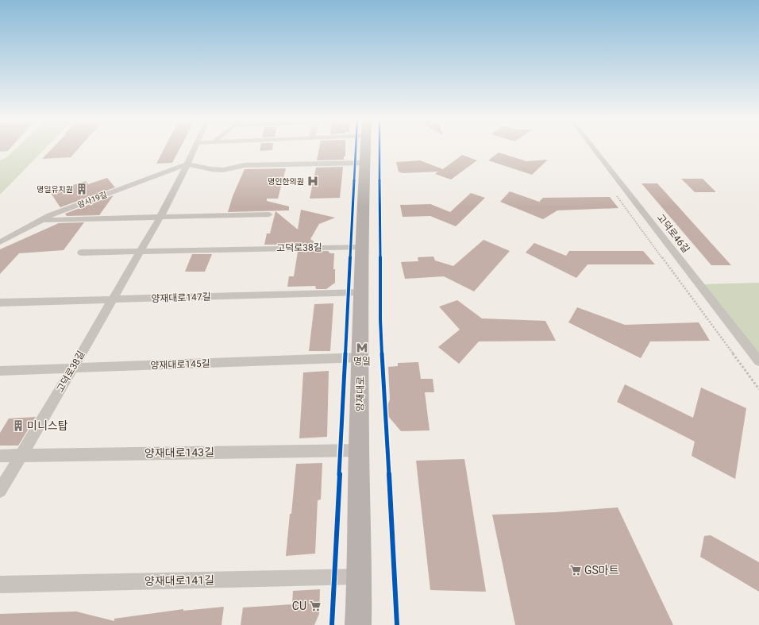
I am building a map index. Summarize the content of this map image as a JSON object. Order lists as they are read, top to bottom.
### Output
{
  "streets": {
    "main road": ["양재대로"],
    "street": [
      "암사19길",
      "고덕로46길",
      "고덕로38길",
      "양재대로147길",
      "양재대로145길",
      "양재대로143길",
      "양재대로141길"
    ]
  },
  "crossings": [
    ["암사19길", "고덕로38길"],
    ["고덕로38길", "양재대로147길"],
    ["고덕로38길", "양재대로145길"],
    ["고덕로38길", "양재대로"],
    ["고덕로38길", "양재대로143길"],
    ["양재대로147길", "양재대로"],
    ["양재대로145길", "양재대로"],
    ["양재대로", "양재대로143길"],
    ["양재대로", "양재대로141길"]
  ],
  "places": {
    "hospital": ["명인한의원"],
    "building": ["명일유치원", "미니스탑"],
    "metro station": ["명일"],
    "supermarket": ["GS마트", "CU"]
  }
}
